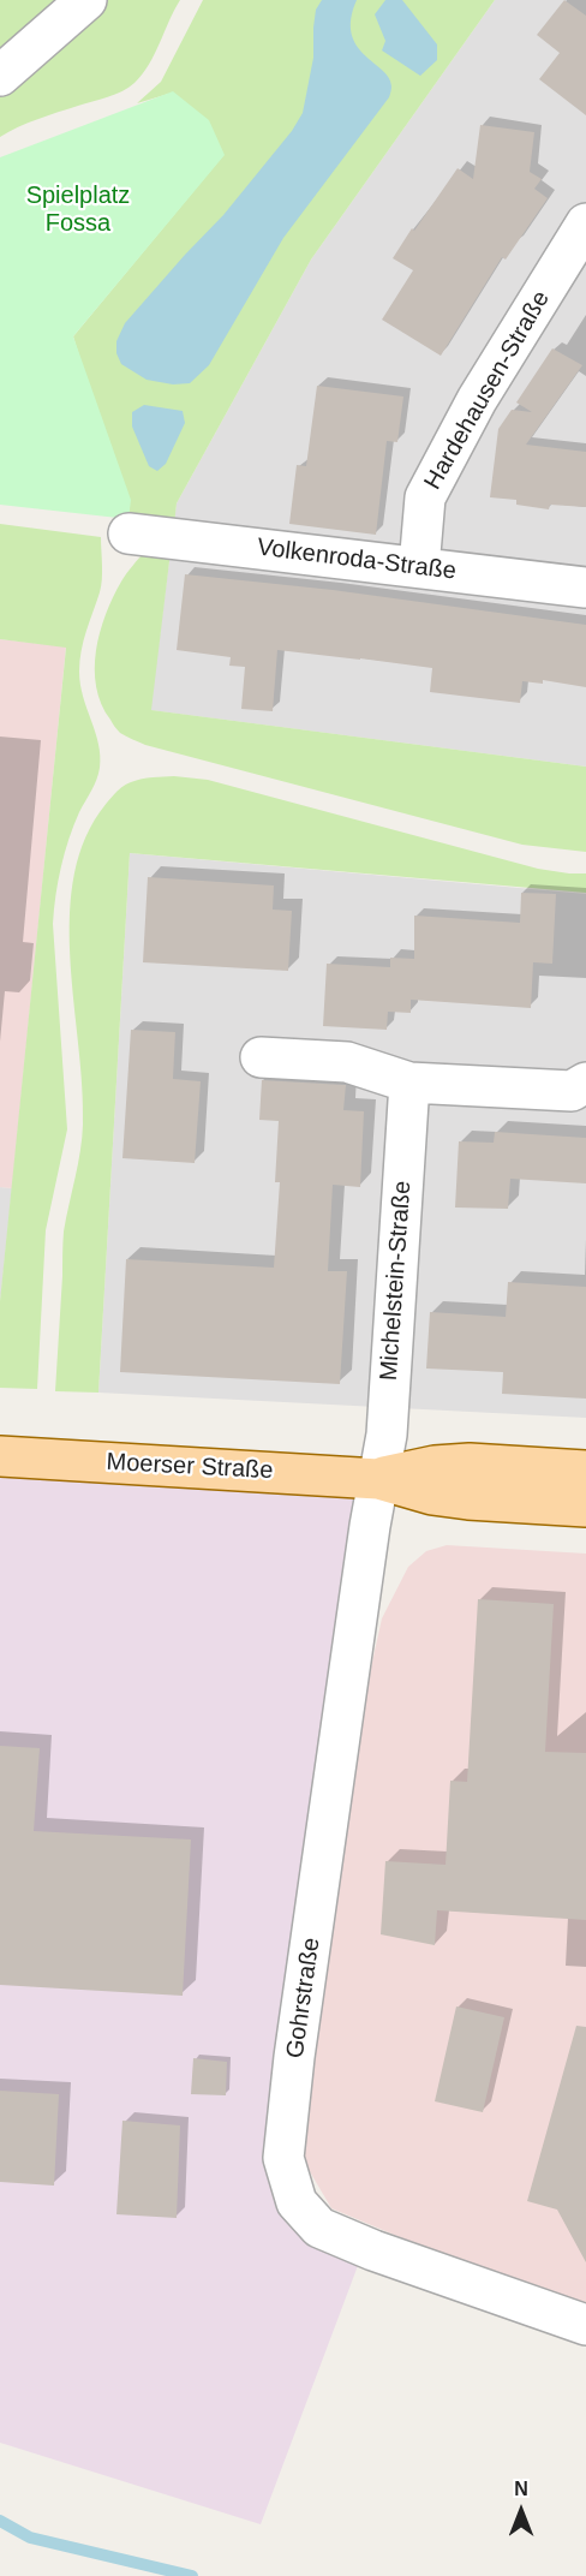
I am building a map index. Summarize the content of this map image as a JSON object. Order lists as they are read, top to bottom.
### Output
{
  "streets": {
    "main road": ["Moerser Straße"],
    "street": [
      "Hardehausen-Straße",
      "Volkenroda-Straße",
      "Michelstein-Straße",
      "Gohrstraße"
    ]
  },
  "crossings": [
    ["Hardehausen-Straße", "Volkenroda-Straße"],
    ["Michelstein-Straße", "Moerser Straße"],
    ["Michelstein-Straße", "Gohrstraße"],
    ["Moerser Straße", "Gohrstraße"]
  ],
  "parks": ["Spielplatz Fossa"],
  "north": "top"
}
